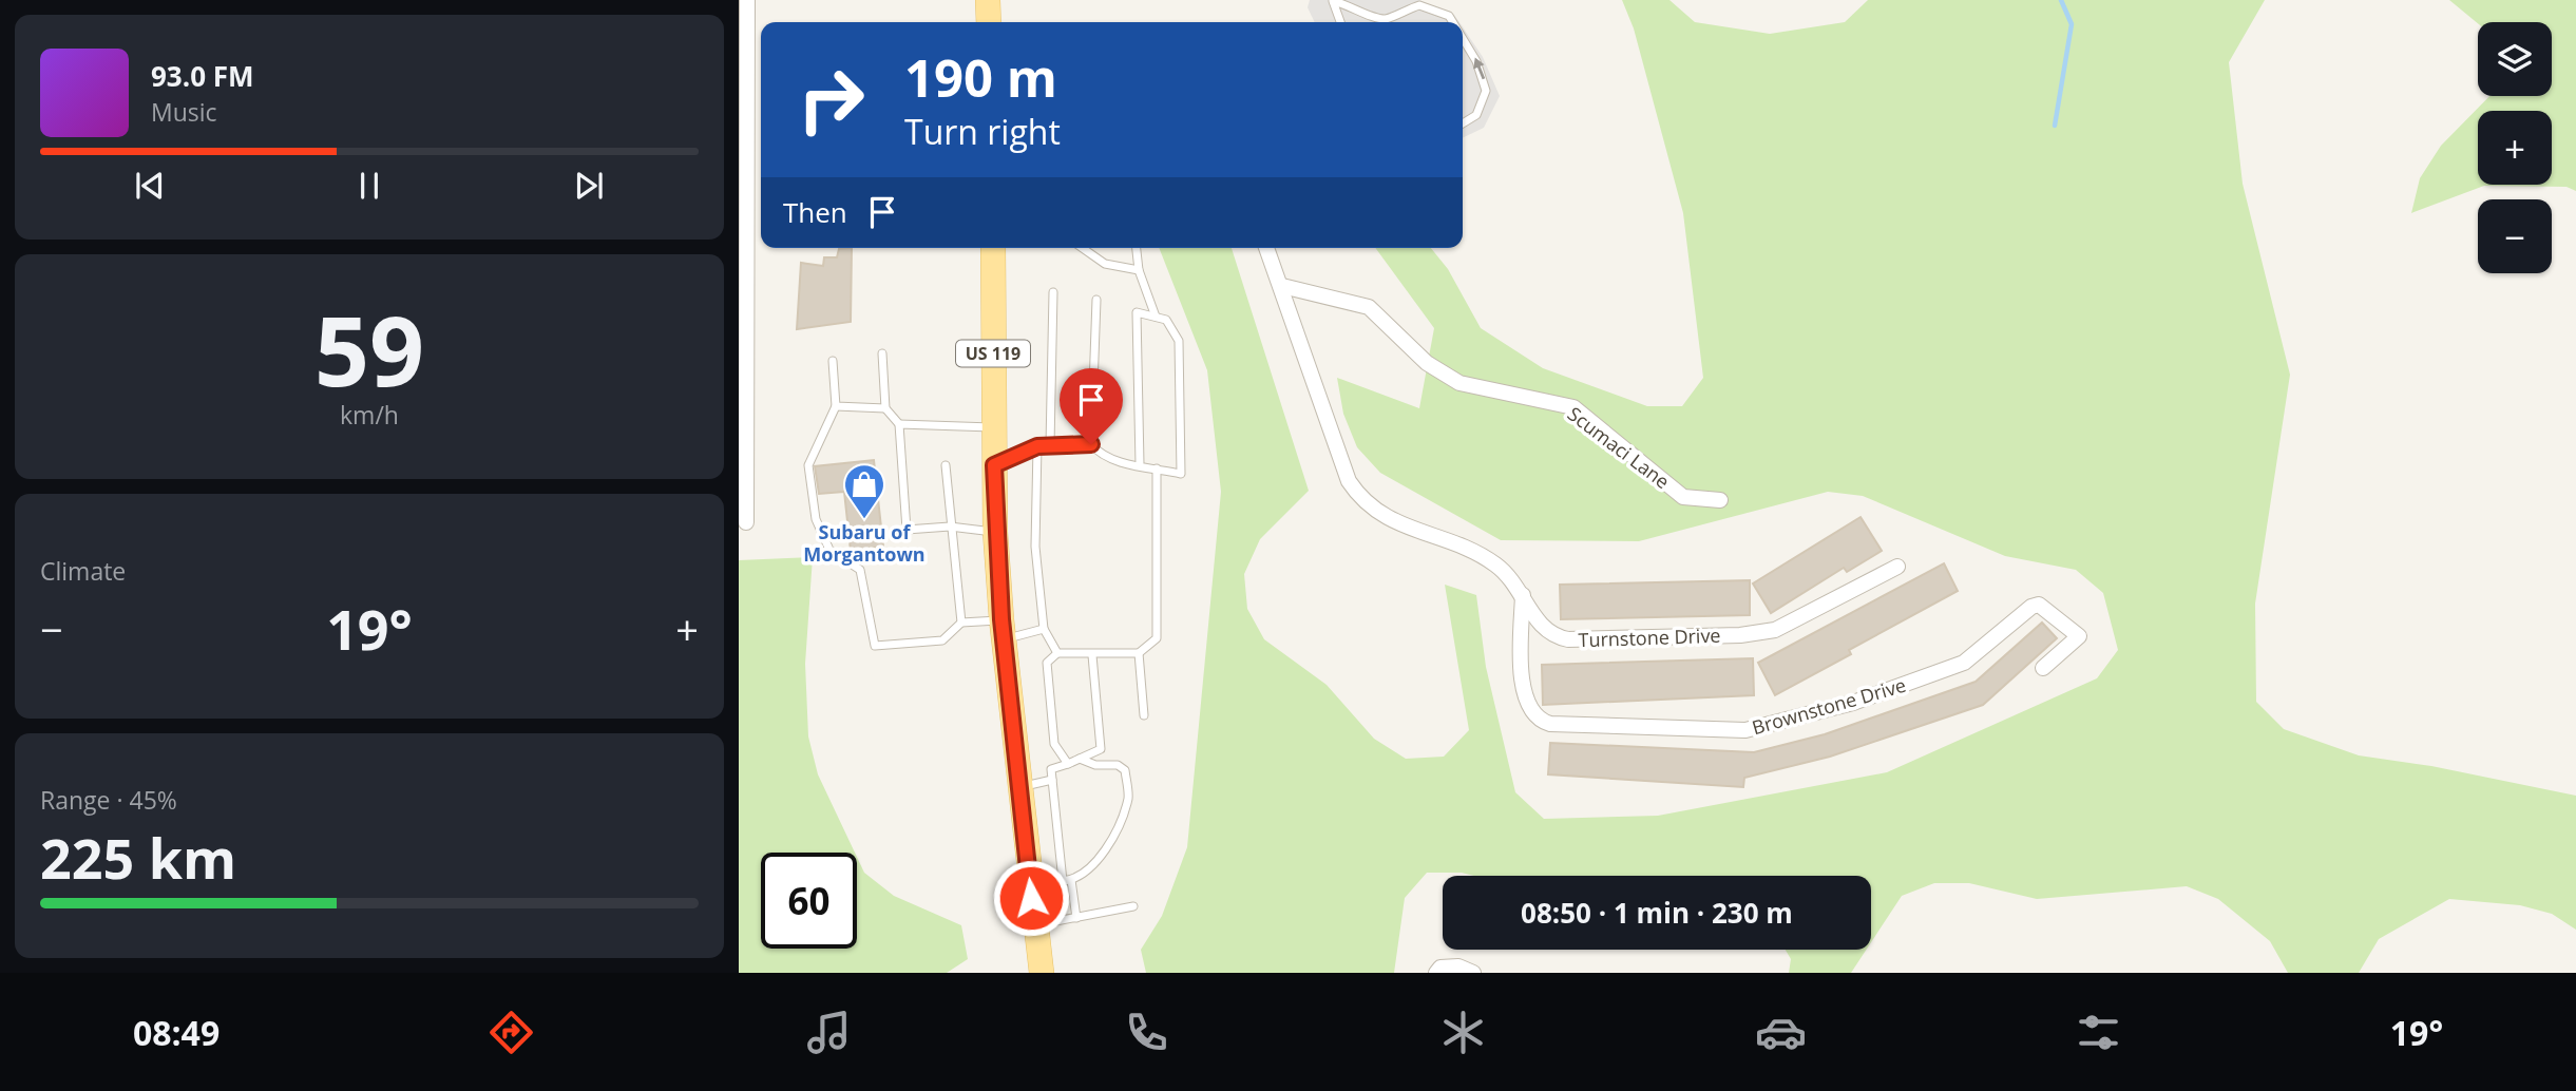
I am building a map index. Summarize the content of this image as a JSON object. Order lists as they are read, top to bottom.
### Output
{
  "streets": {
    "main road": ["US 119"],
    "street": ["Scumaci Lane", "Turnstone Drive", "Brownstone Drive"]
  },
  "crossings": [
    ["Scumaci Lane", "Turnstone Drive"],
    ["Turnstone Drive", "Brownstone Drive"]
  ],
  "places": {
    "shop": ["Subaru of Morgantown"]
  },
  "page": {
    "map_buttons": ["+", "−"],
    "turn": ["190 m", "Turn right"],
    "song": ["93.0 FM", "Music"],
    "then": "Then",
    "tile": [
      ["59", "km/h"],
      "Climate",
      ["Range · 45%", "225 km"]
    ],
    "heat": ["−", "19°", "+"],
    "limit": "60",
    "trip": "08:50 · 1 min · 230 m",
    "tabs": ["08:49", "19°"]
  }
}
